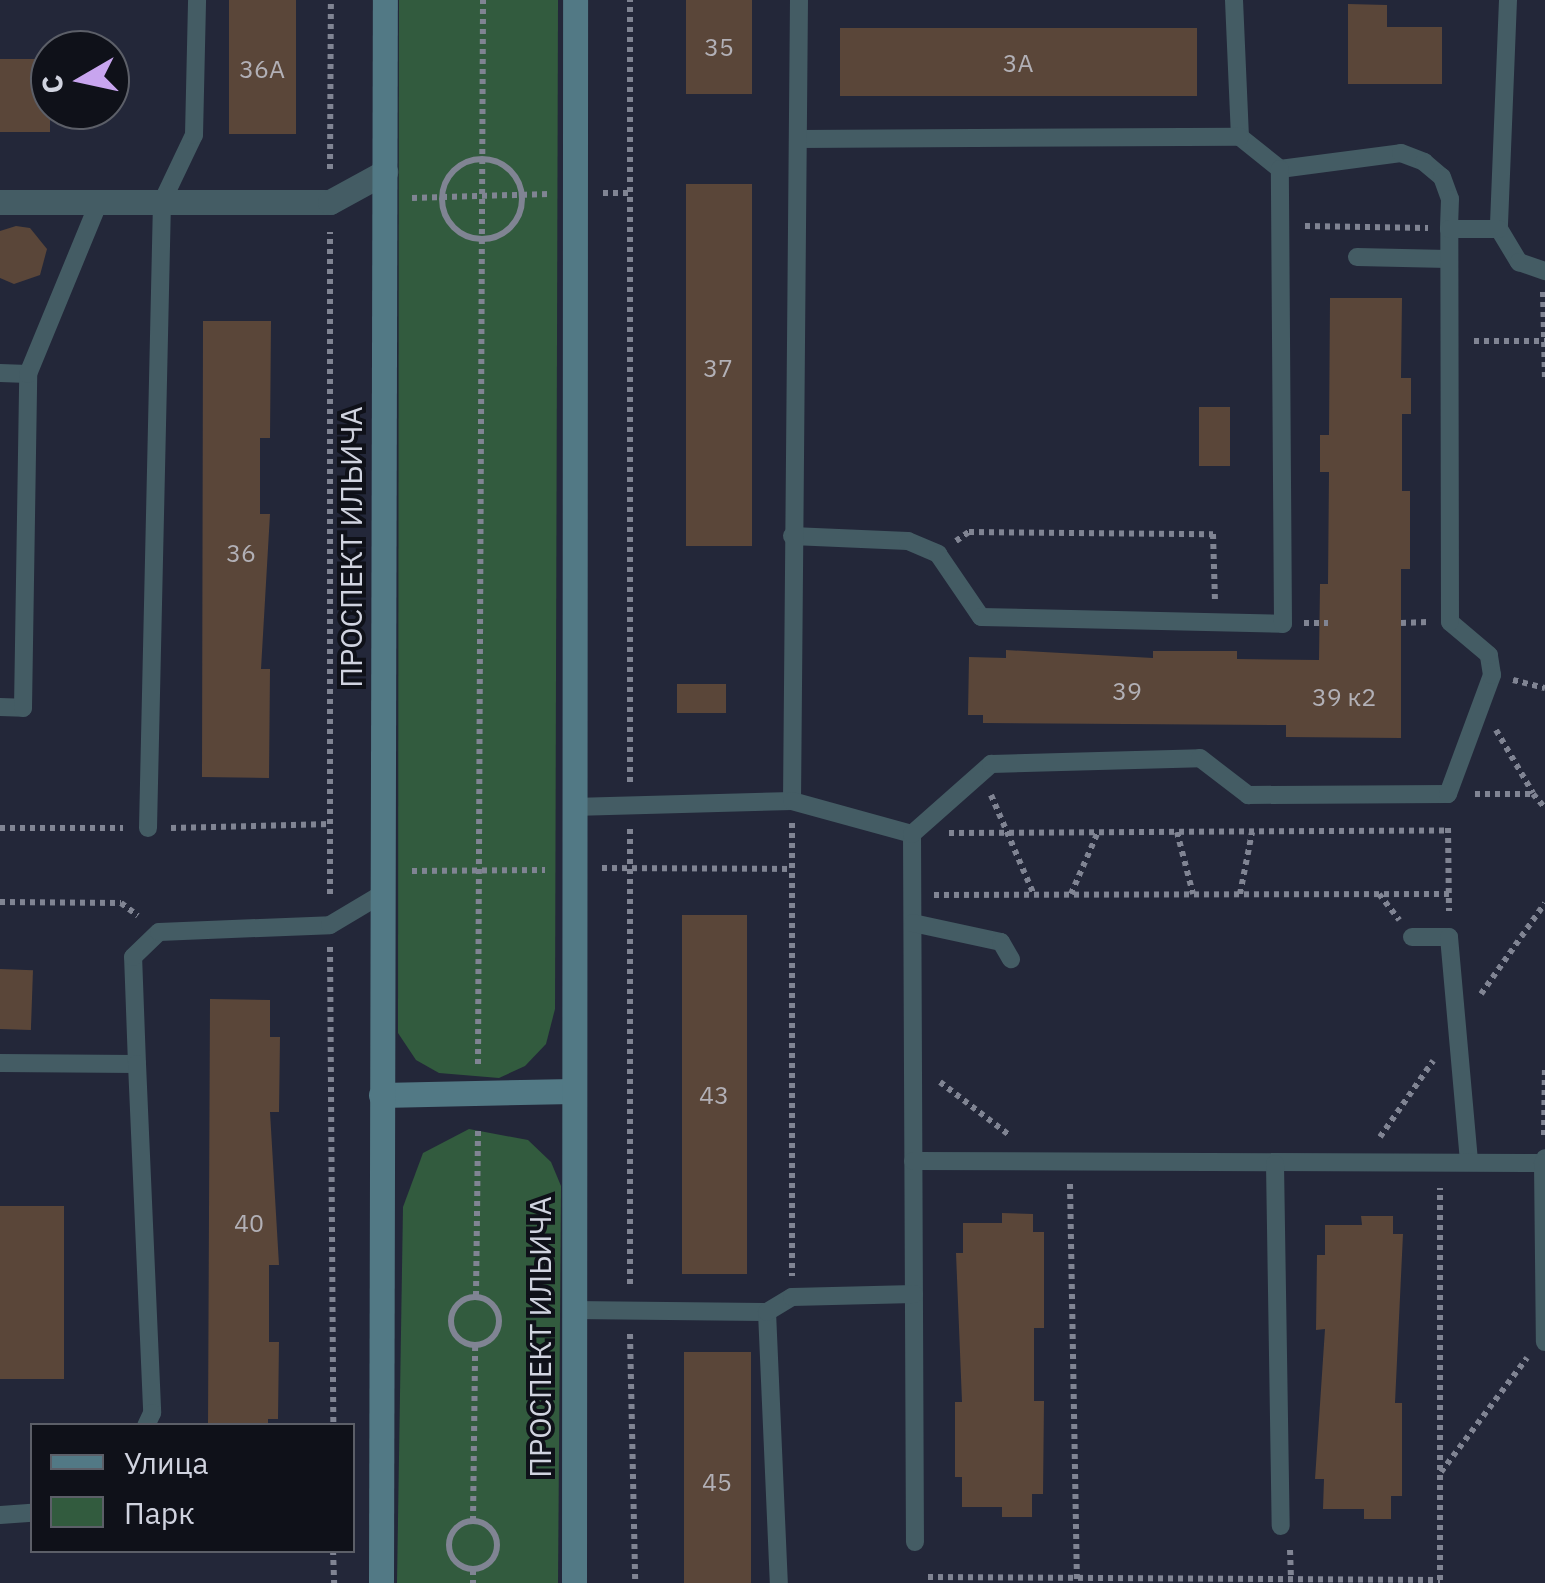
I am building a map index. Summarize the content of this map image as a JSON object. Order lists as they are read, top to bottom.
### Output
{
  "streets": {
    "street": ["ПРОСПЕКТ ИЛЬИЧА"]
  },
  "house_numbers": [
    "35",
    "3А",
    "36А",
    "37",
    "36",
    "39",
    "39 к2",
    "43",
    "40",
    "45"
  ],
  "legend": ["Улица", "Парк"],
  "north": "left"
}
